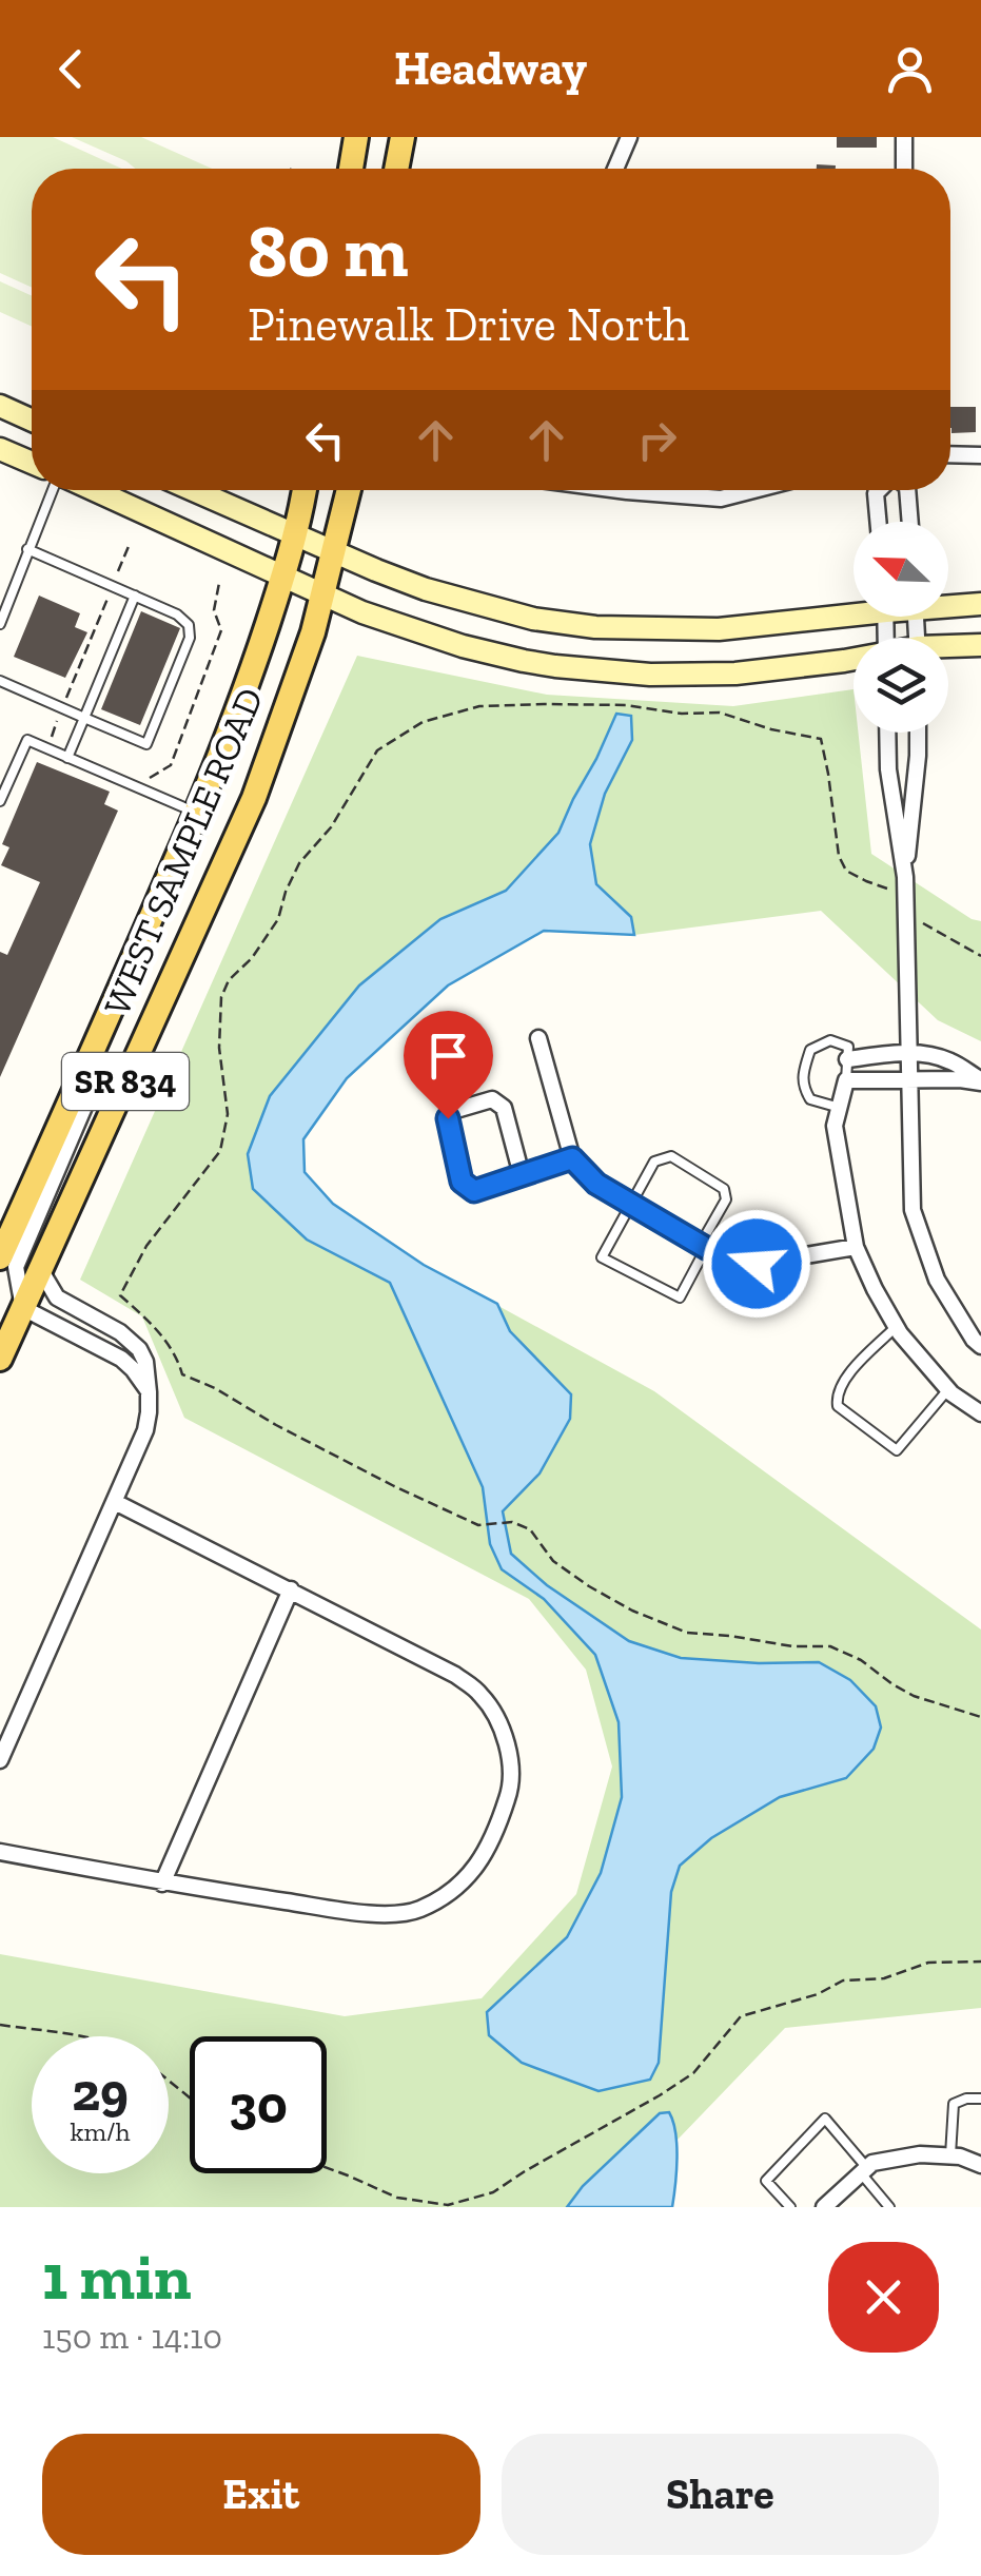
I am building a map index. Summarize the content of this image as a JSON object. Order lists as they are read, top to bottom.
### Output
{
  "streets": {
    "main road": ["WEST SAMPLE ROAD", "SR 834"]
  },
  "north": "top left",
  "page": {
    "header": "Headway",
    "turn": ["80 m", "Pinewalk Drive North"],
    "speed": "29 km/h",
    "limit": "30",
    "heading": ["1 min", "150 m · 14:10"],
    "buttons": ["Exit", "Share"]
  }
}
